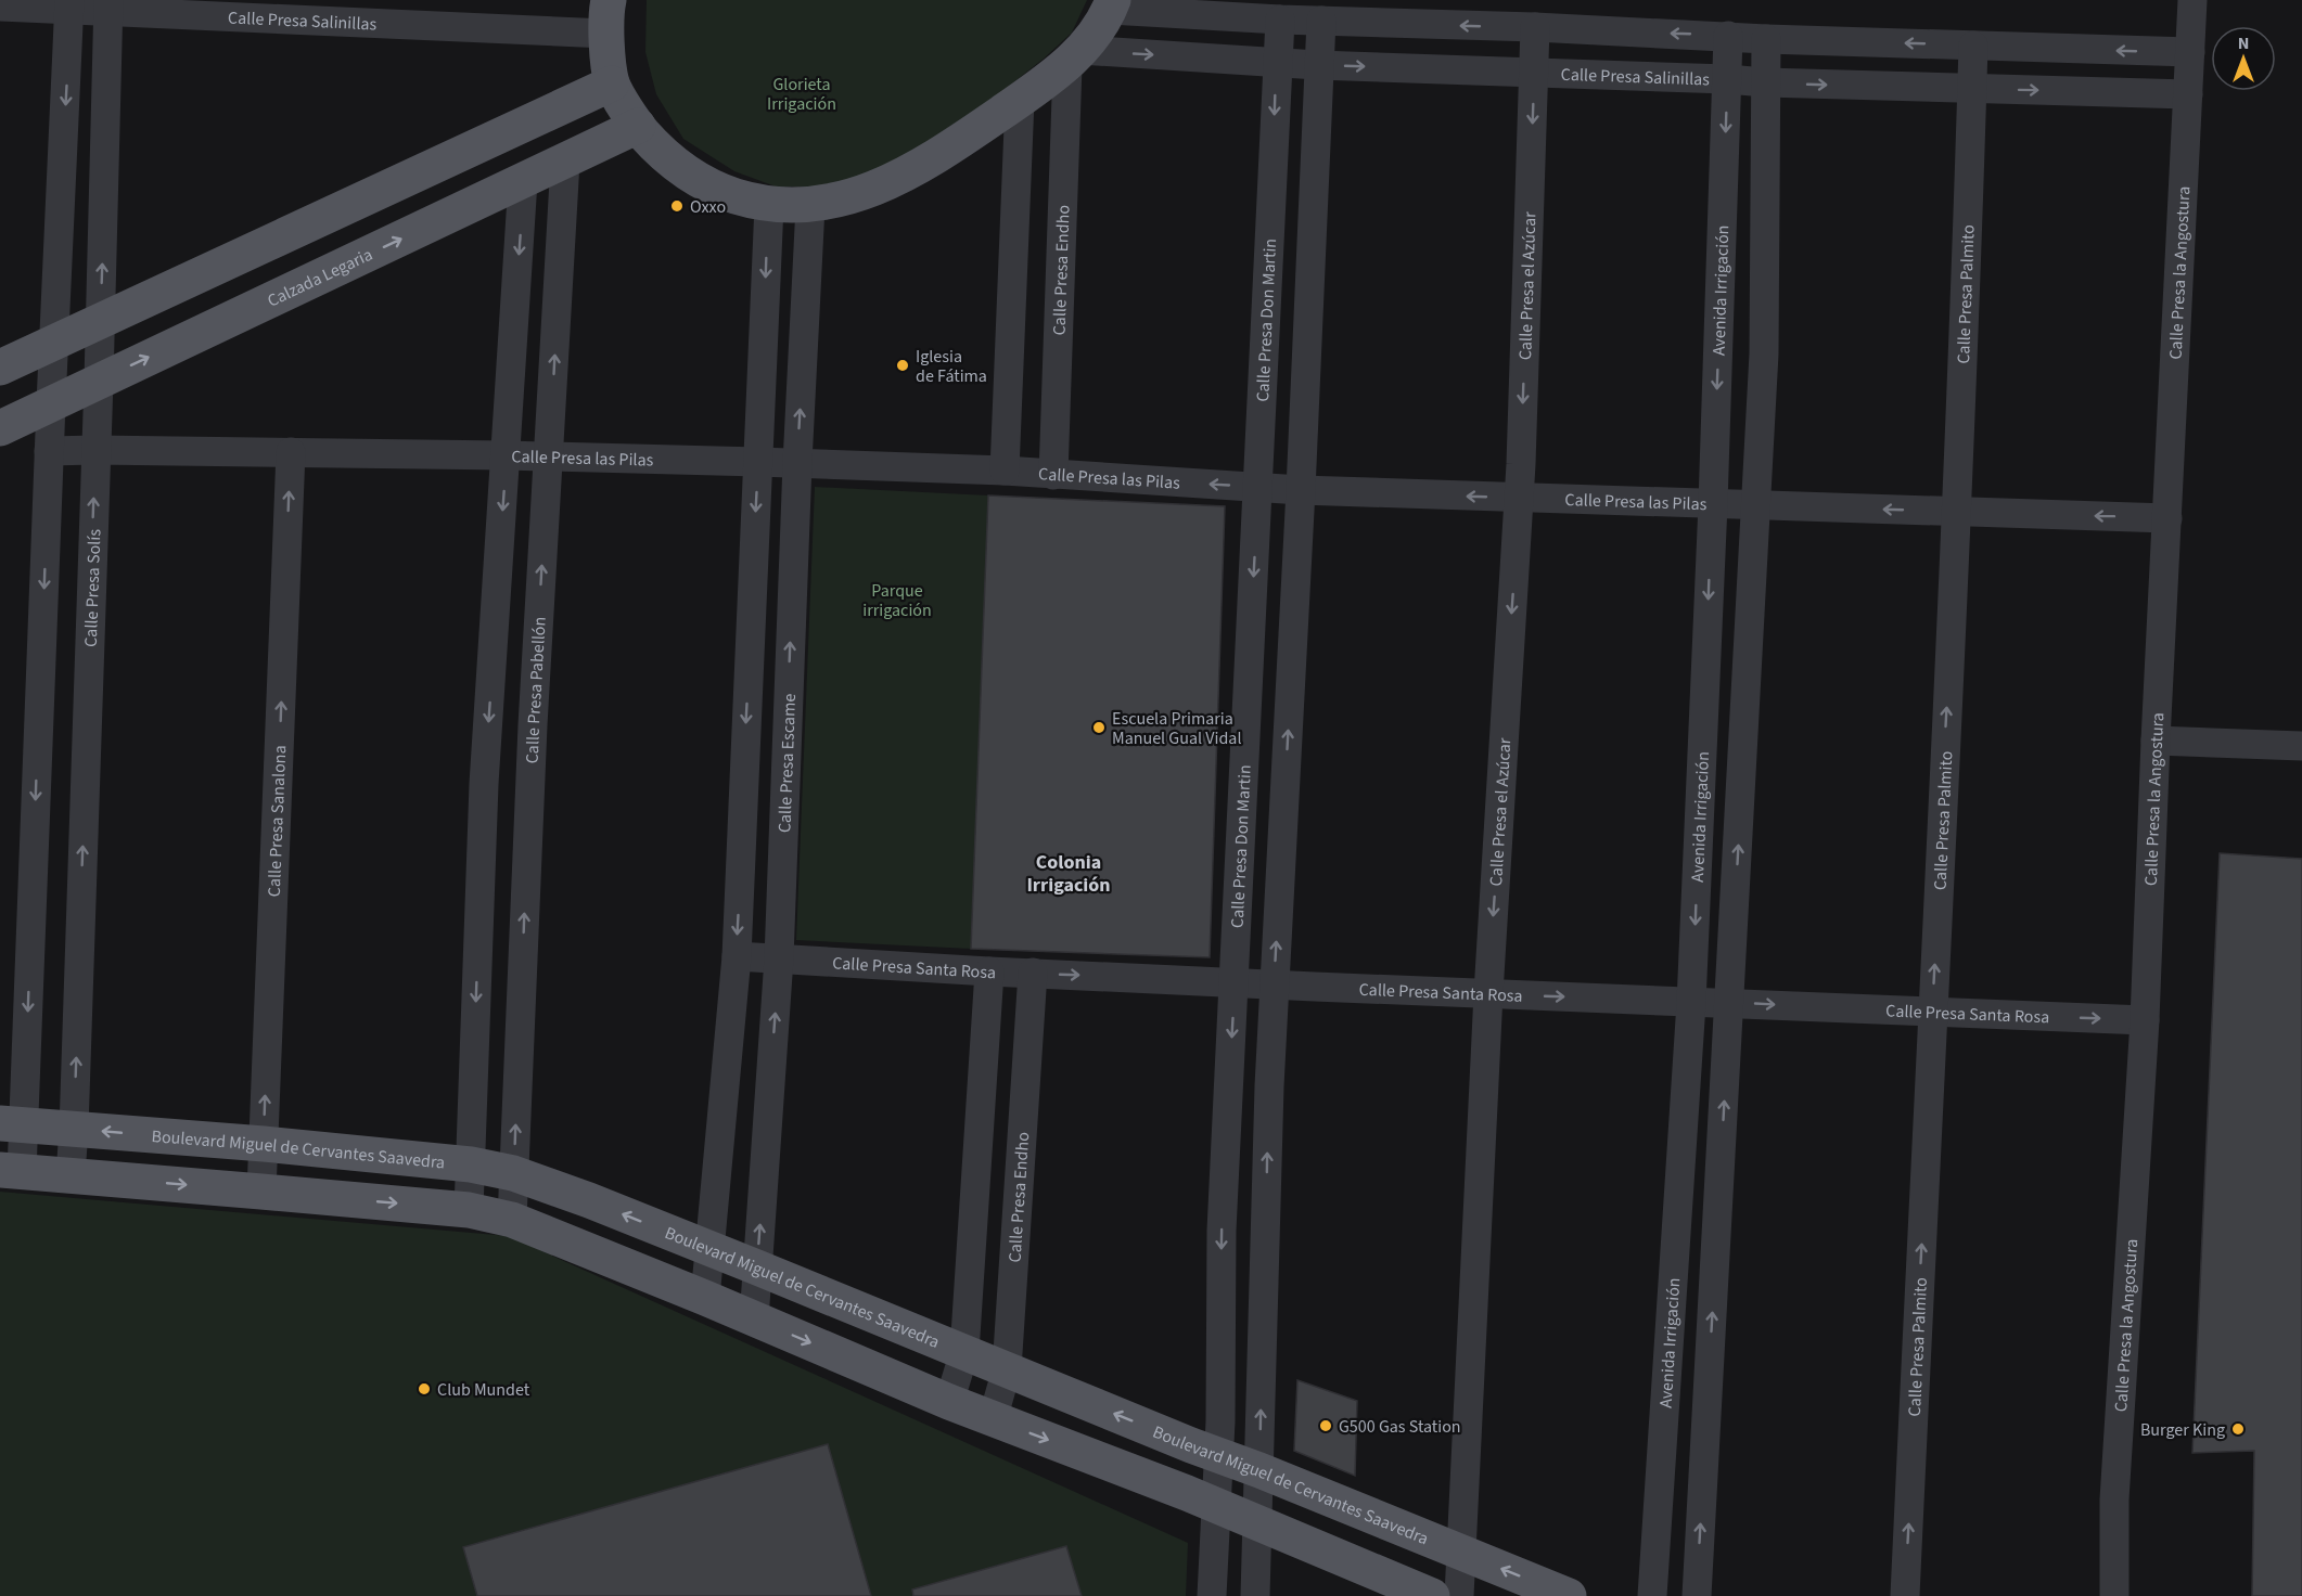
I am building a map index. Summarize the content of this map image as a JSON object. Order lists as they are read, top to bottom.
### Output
{
  "streets": {
    "main road": ["Calzada Legaria", "Boulevard Miguel de Cervantes Saavedra"],
    "street": [
      "Calle Presa Salinillas",
      "Calle Presa Endho",
      "Calle Presa la Angostura",
      "Calle Presa el Azúcar",
      "Avenida Irrigación",
      "Calle Presa Palmito",
      "Calle Presa Don Martin",
      "Calle Presa las Pilas",
      "Calle Presa Solís",
      "Calle Presa Pabellón",
      "Calle Presa Escame",
      "Calle Presa Sanalona",
      "Calle Presa Santa Rosa"
    ]
  },
  "crossings": [
    ["Calle Presa Salinillas", "Calle Presa Endho"],
    ["Calle Presa Salinillas", "Calle Presa la Angostura"],
    ["Calle Presa Salinillas", "Calle Presa el Azúcar"],
    ["Calle Presa Salinillas", "Avenida Irrigación"],
    ["Calle Presa Salinillas", "Calle Presa Palmito"],
    ["Calle Presa Salinillas", "Calle Presa Don Martin"],
    ["Calle Presa Salinillas", "Calle Presa Solís"],
    ["Calle Presa Endho", "Calle Presa las Pilas"],
    ["Calle Presa Endho", "Calle Presa Santa Rosa"],
    ["Calle Presa Endho", "Boulevard Miguel de Cervantes Saavedra"],
    ["Calle Presa la Angostura", "Calle Presa las Pilas"],
    ["Calle Presa la Angostura", "Calle Presa Santa Rosa"],
    ["Calzada Legaria", "Calle Presa Solís"],
    ["Calzada Legaria", "Calle Presa Pabellón"],
    ["Calle Presa el Azúcar", "Calle Presa las Pilas"],
    ["Calle Presa el Azúcar", "Calle Presa Santa Rosa"],
    ["Calle Presa el Azúcar", "Boulevard Miguel de Cervantes Saavedra"],
    ["Avenida Irrigación", "Calle Presa las Pilas"],
    ["Avenida Irrigación", "Calle Presa Santa Rosa"],
    ["Calle Presa Palmito", "Calle Presa las Pilas"],
    ["Calle Presa Palmito", "Calle Presa Santa Rosa"],
    ["Calle Presa Don Martin", "Calle Presa las Pilas"],
    ["Calle Presa Don Martin", "Calle Presa Santa Rosa"],
    ["Calle Presa Don Martin", "Boulevard Miguel de Cervantes Saavedra"],
    ["Calle Presa las Pilas", "Calle Presa Solís"],
    ["Calle Presa las Pilas", "Calle Presa Pabellón"],
    ["Calle Presa las Pilas", "Calle Presa Escame"],
    ["Calle Presa las Pilas", "Calle Presa Sanalona"],
    ["Calle Presa Solís", "Boulevard Miguel de Cervantes Saavedra"],
    ["Calle Presa Pabellón", "Boulevard Miguel de Cervantes Saavedra"],
    ["Calle Presa Escame", "Calle Presa Santa Rosa"],
    ["Calle Presa Escame", "Boulevard Miguel de Cervantes Saavedra"],
    ["Calle Presa Sanalona", "Boulevard Miguel de Cervantes Saavedra"]
  ],
  "one_way": ["Calle Presa las Pilas", "Calle Presa Santa Rosa"],
  "districts": ["Colonia Irrigación"],
  "parks": ["Glorieta Irrigación", "Parque irrigación"],
  "places": [
    "Oxxo",
    "Iglesia de Fátima",
    "Escuela Primaria Manuel Gual Vidal",
    "Club Mundet",
    "G500 Gas Station",
    "Burger King"
  ],
  "north": "top"
}
